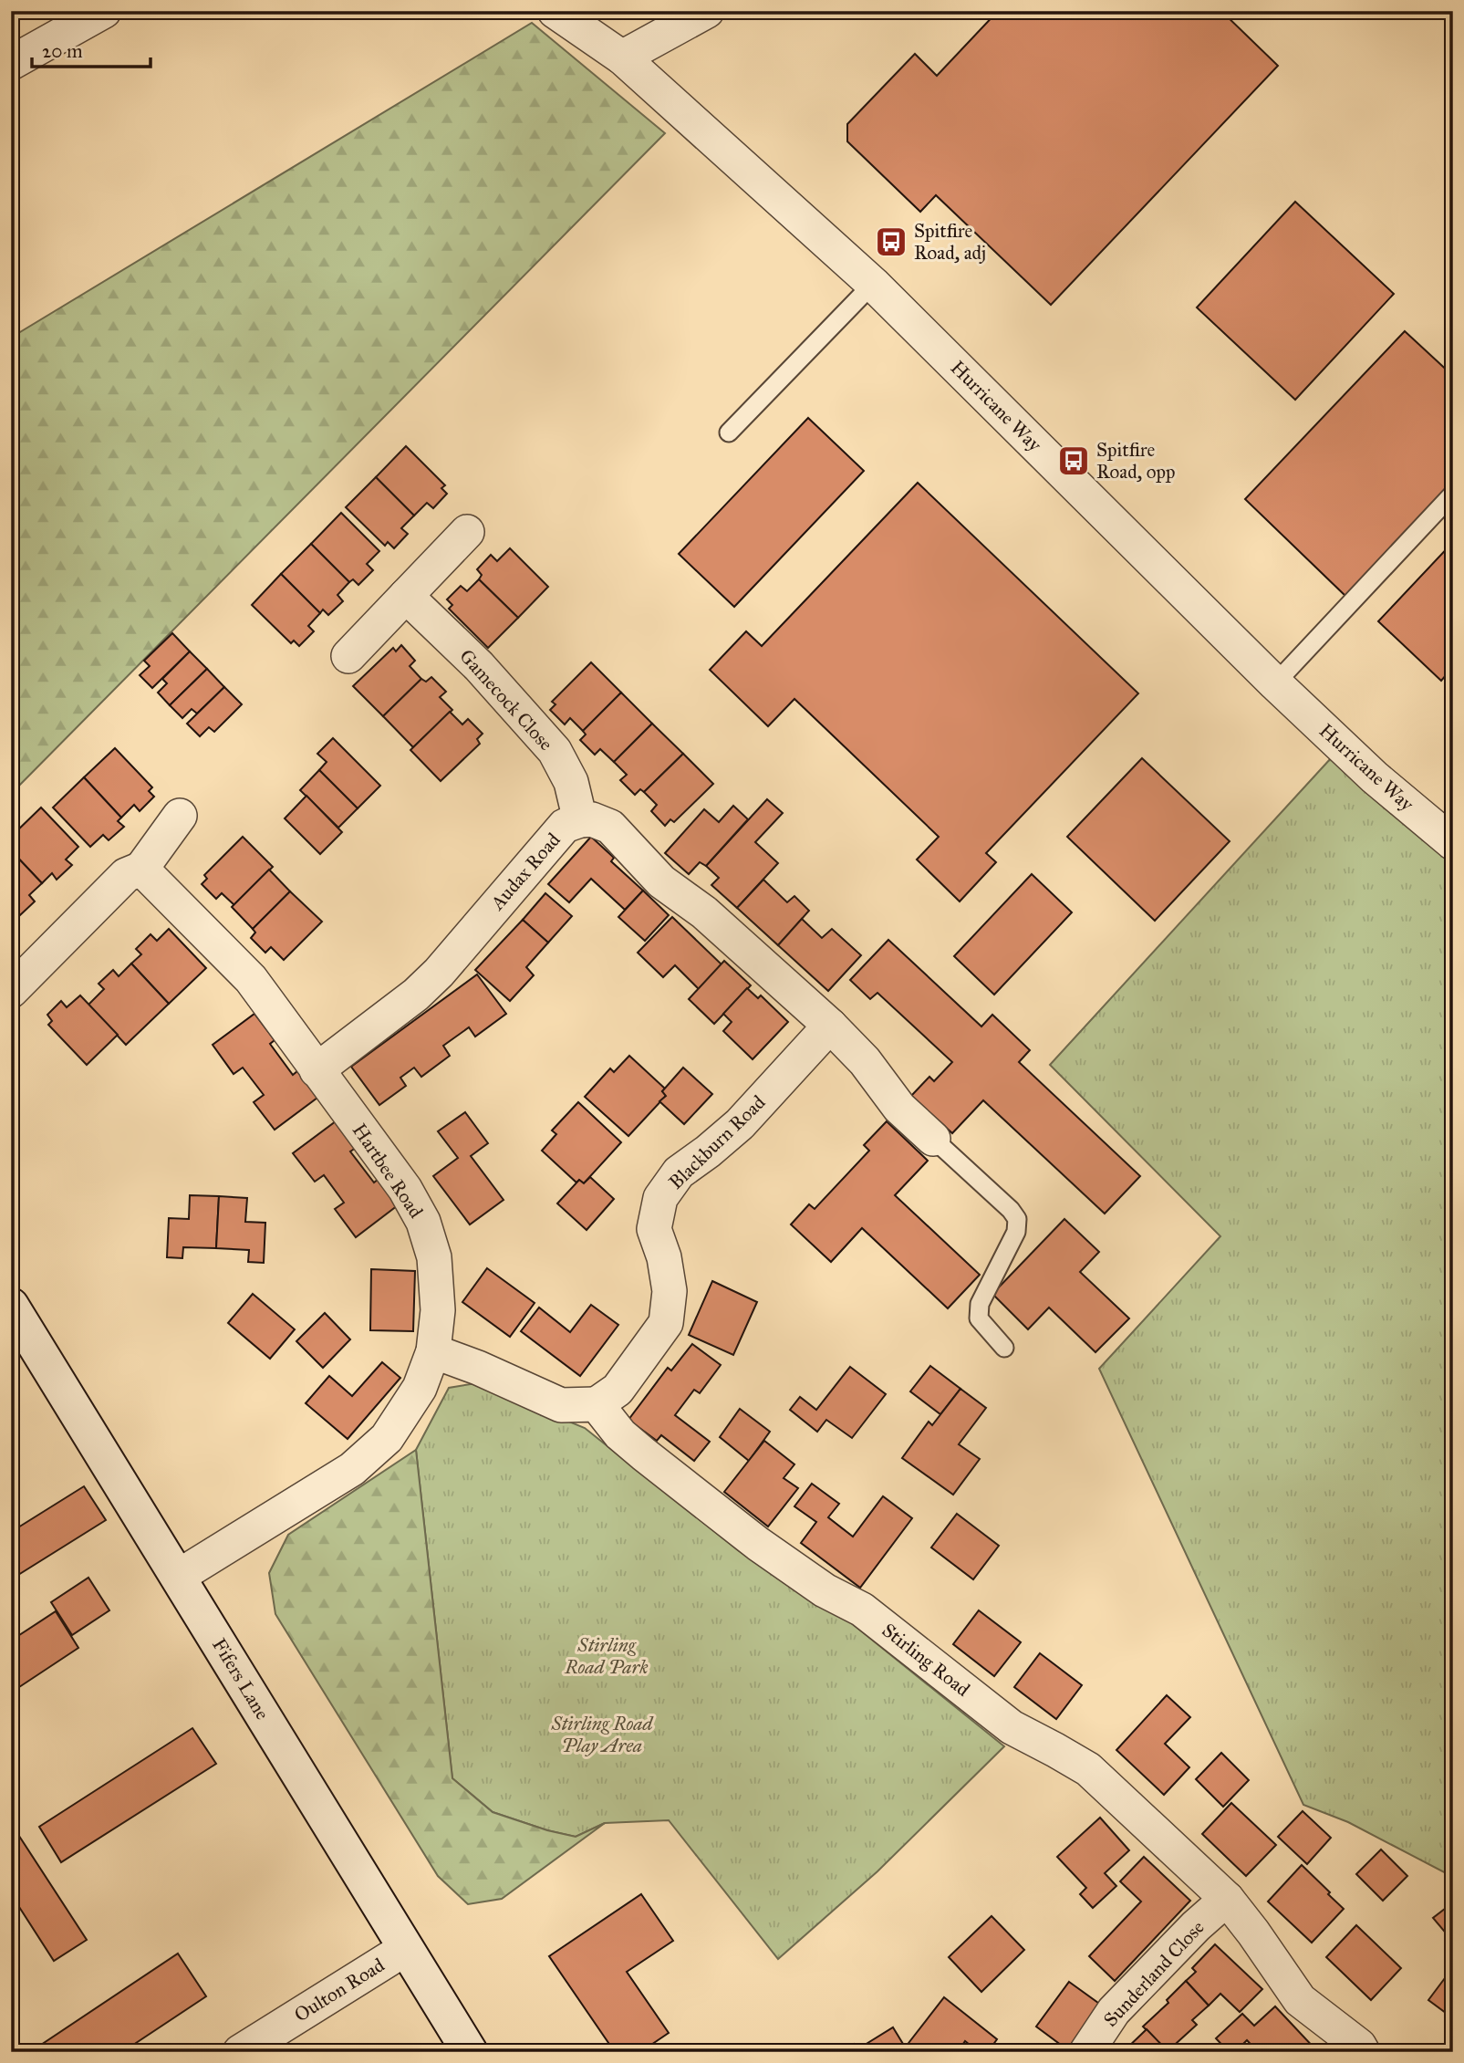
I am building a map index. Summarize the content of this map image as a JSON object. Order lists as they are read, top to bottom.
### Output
{
  "streets": {
    "street": [
      "Hurricane Way",
      "Gamecock Close",
      "Audax Road",
      "Blackburn Road",
      "Hartbee Road",
      "Stirling Road",
      "Fifers Lane",
      "Sunderland Close",
      "Oulton Road"
    ]
  },
  "crossings": [
    ["Gamecock Close", "Audax Road"],
    ["Audax Road", "Blackburn Road"],
    ["Audax Road", "Hartbee Road"],
    ["Blackburn Road", "Stirling Road"],
    ["Hartbee Road", "Fifers Lane"],
    ["Stirling Road", "Sunderland Close"],
    ["Fifers Lane", "Oulton Road"]
  ],
  "parks": ["Stirling Road Park", "Stirling Road Play Area"],
  "places": {
    "bus stop": ["Spitfire Road, adj", "Spitfire Road, opp"]
  },
  "scale_bar": "20 m"
}
